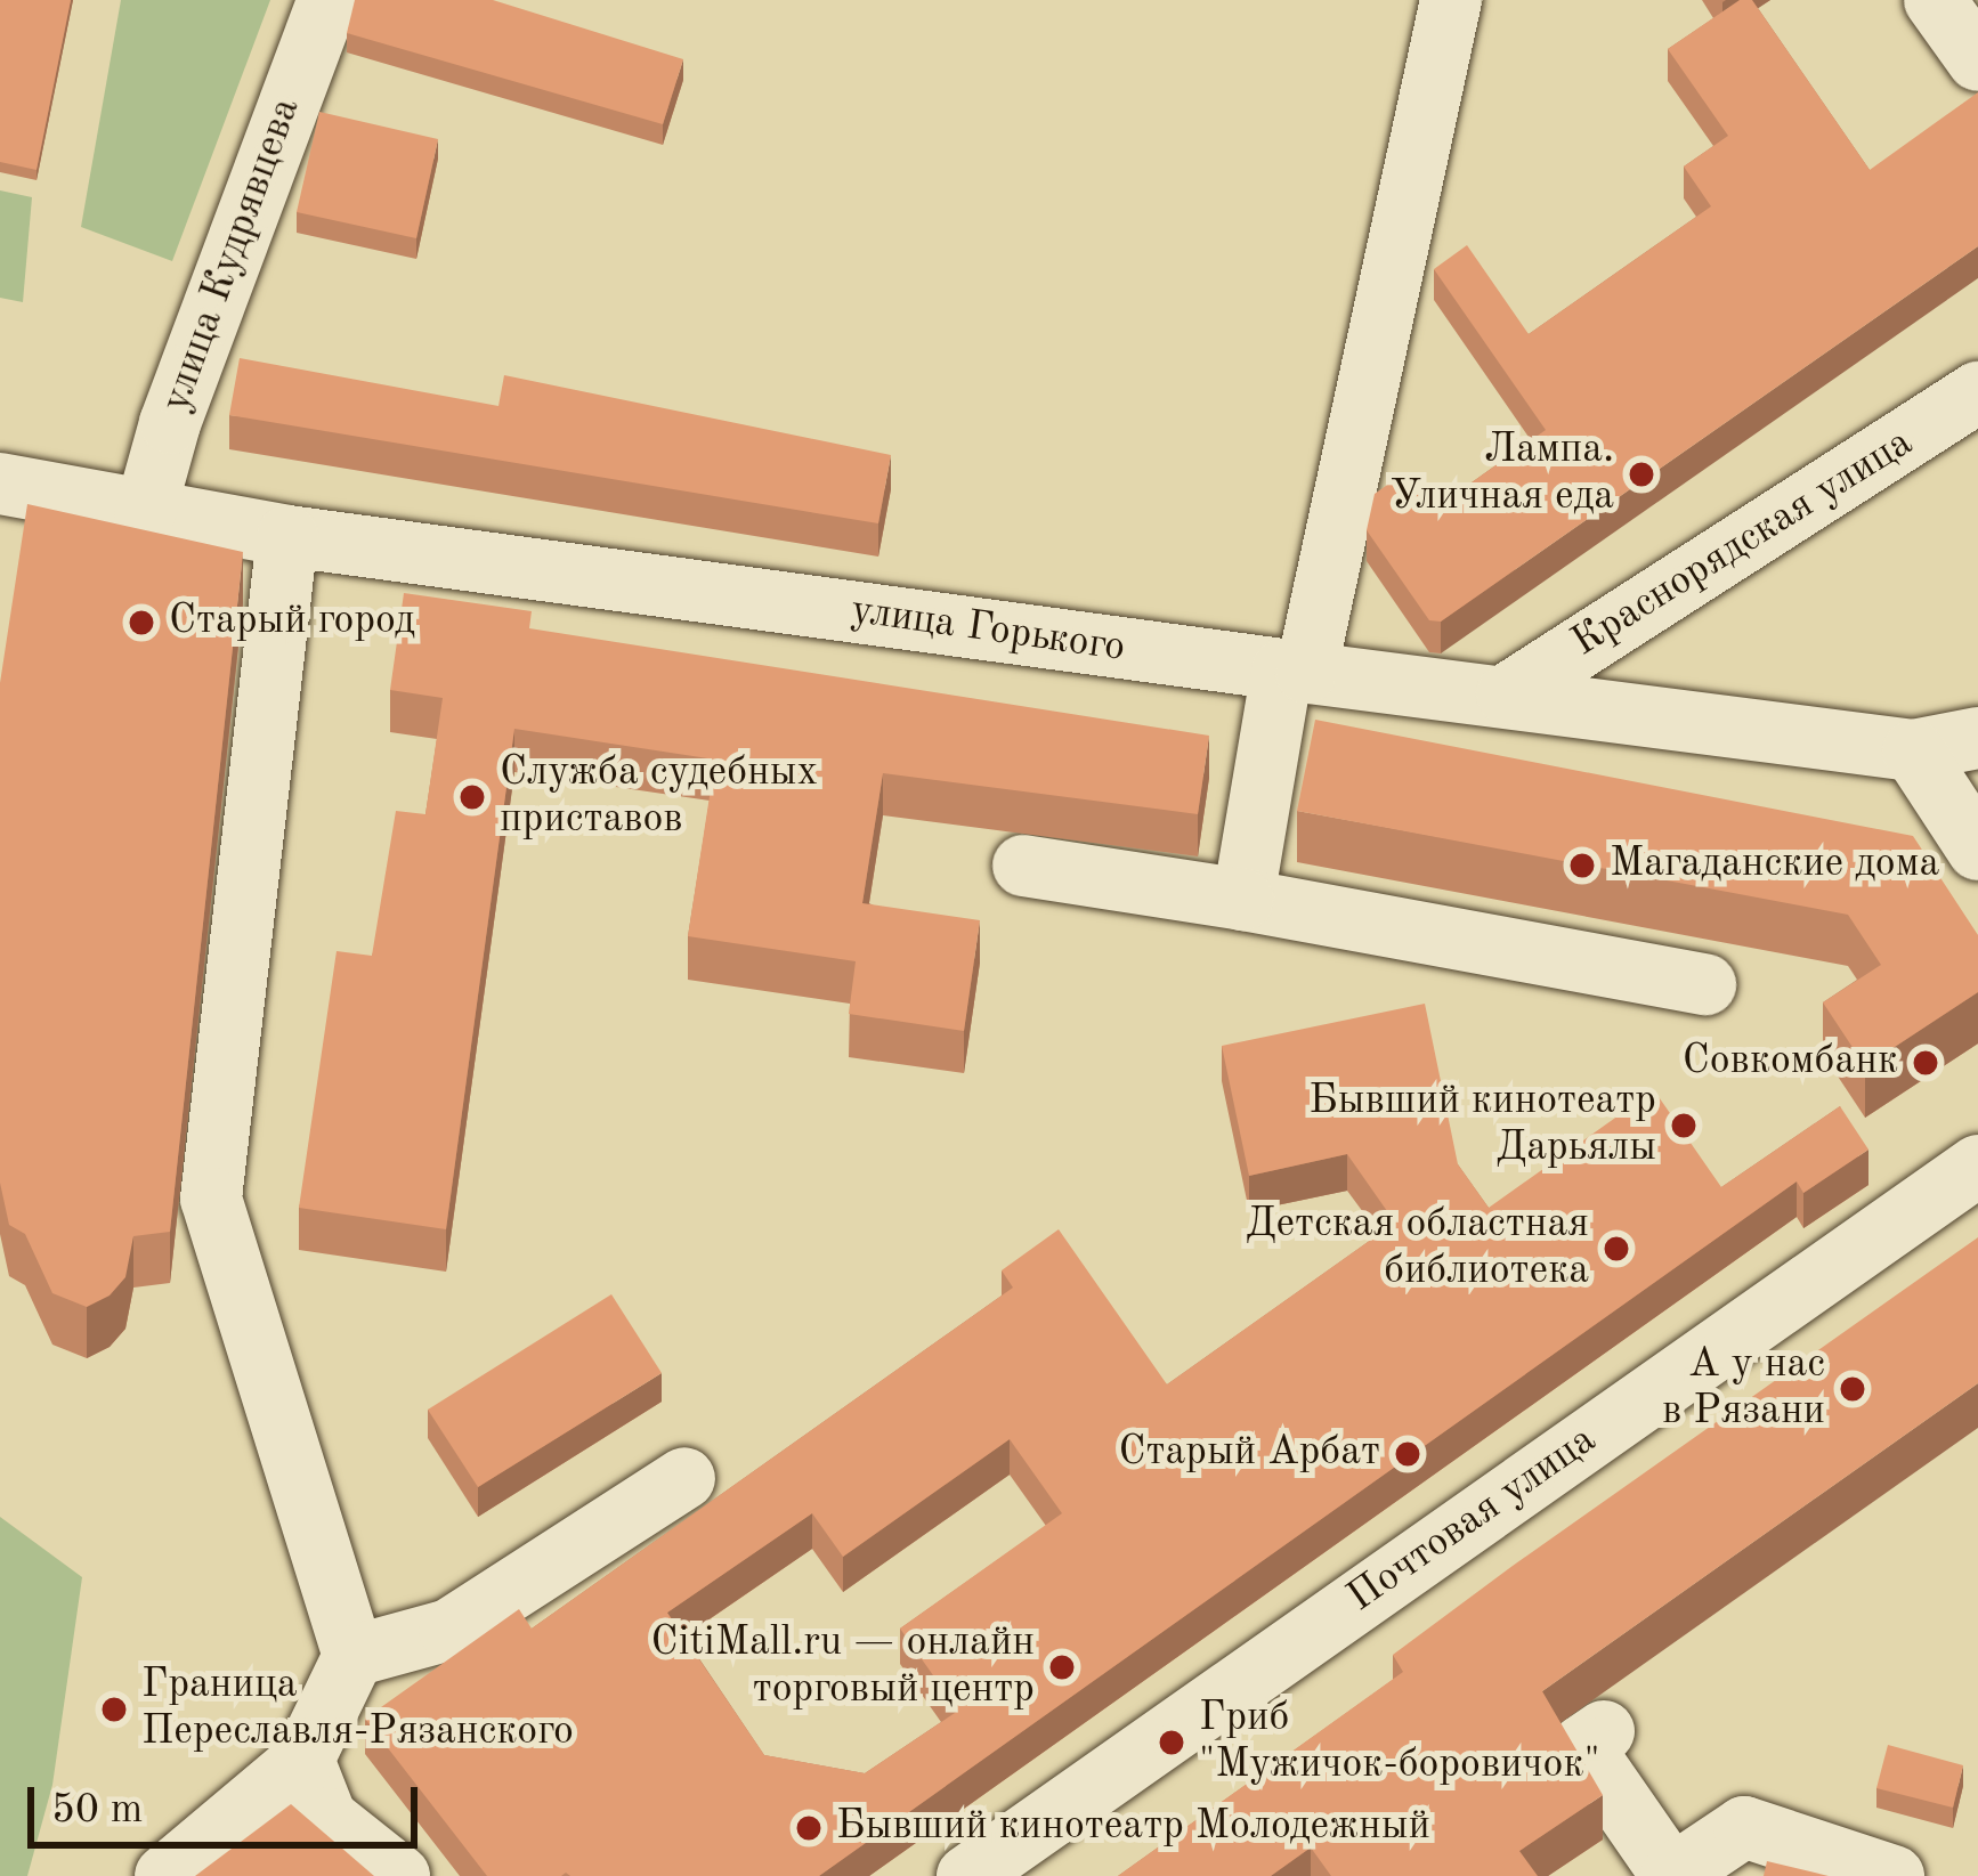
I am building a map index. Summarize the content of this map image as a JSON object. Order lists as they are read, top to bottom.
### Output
{
  "streets": {
    "street": [
      "улица Кудрявцева",
      "Краснорядская улица",
      "улица Горького",
      "Почтовая улица"
    ]
  },
  "crossings": [
    ["улица Кудрявцева", "улица Горького"],
    ["Краснорядская улица", "улица Горького"]
  ],
  "places": [
    "Лампа. Уличная еда",
    "Старый город",
    "Служба судебных приставов",
    "Магаданские дома",
    "Совкомбанк",
    "Бывший кинотеатр Дарьялы",
    "Детская областная библиотека",
    "А у нас в Рязани",
    "Старый Арбат",
    "CitiMall.ru — онлайн торговый центр",
    "Граница Переславля-Рязанского",
    "Гриб \"Мужичок-боровичок\"",
    "Бывший кинотеатр Молодежный"
  ],
  "scale_bar": "50 m"
}
